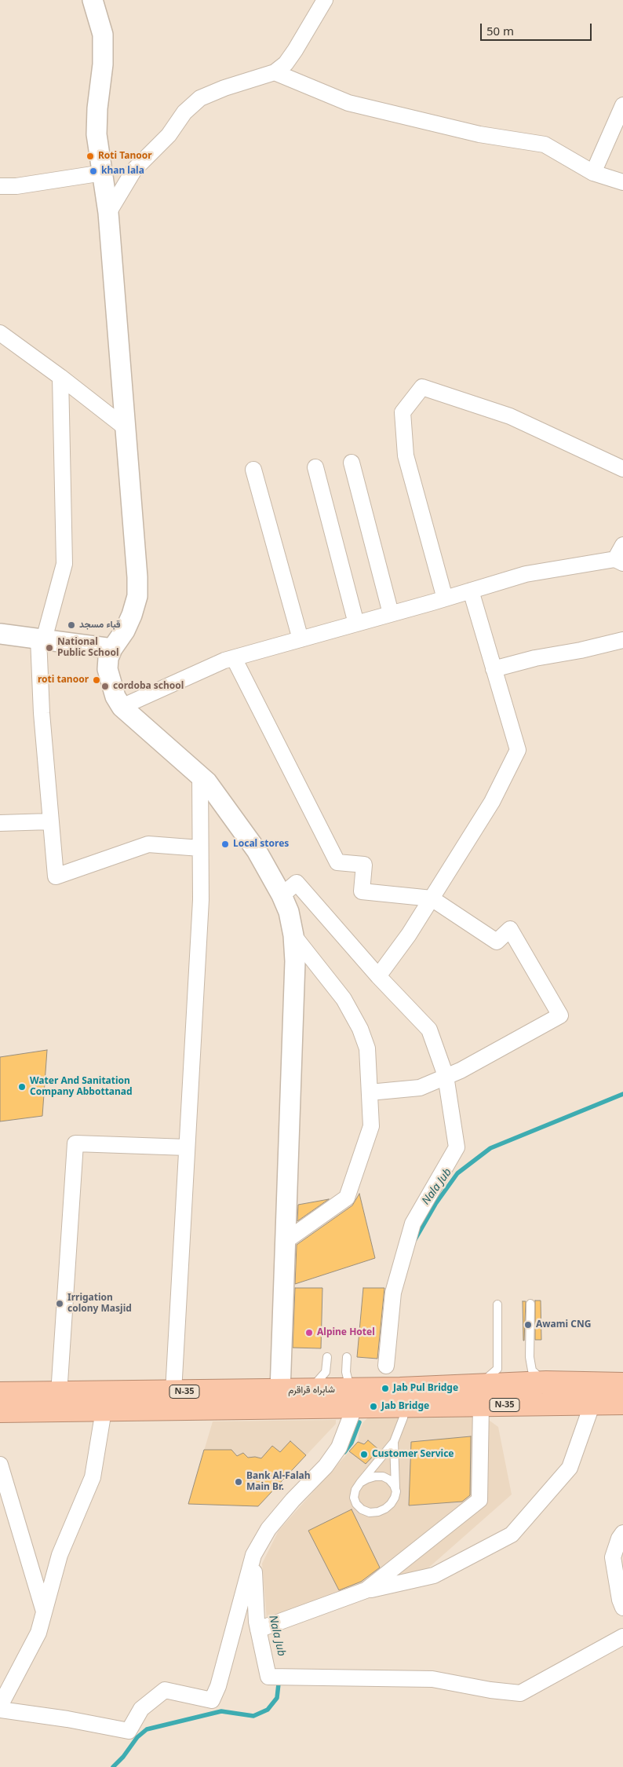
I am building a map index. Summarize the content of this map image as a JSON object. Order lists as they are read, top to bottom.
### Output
{
  "streets": {
    "highway": ["شاہراہ قراقرم", "N-35"]
  },
  "water": ["Nala Jub"],
  "places": [
    "Roti Tanoor",
    "khan lala",
    "قباء مسجد",
    "National Public School",
    "roti tanoor",
    "cordoba school",
    "Local stores",
    "Water And Sanitation Company Abbottanad",
    "Irrigation colony Masjid",
    "Awami CNG",
    "Alpine Hotel",
    "Jab Pul Bridge",
    "Jab Bridge",
    "Customer Service",
    "Bank Al-Falah Main Br."
  ],
  "scale_bar": "50 m"
}
